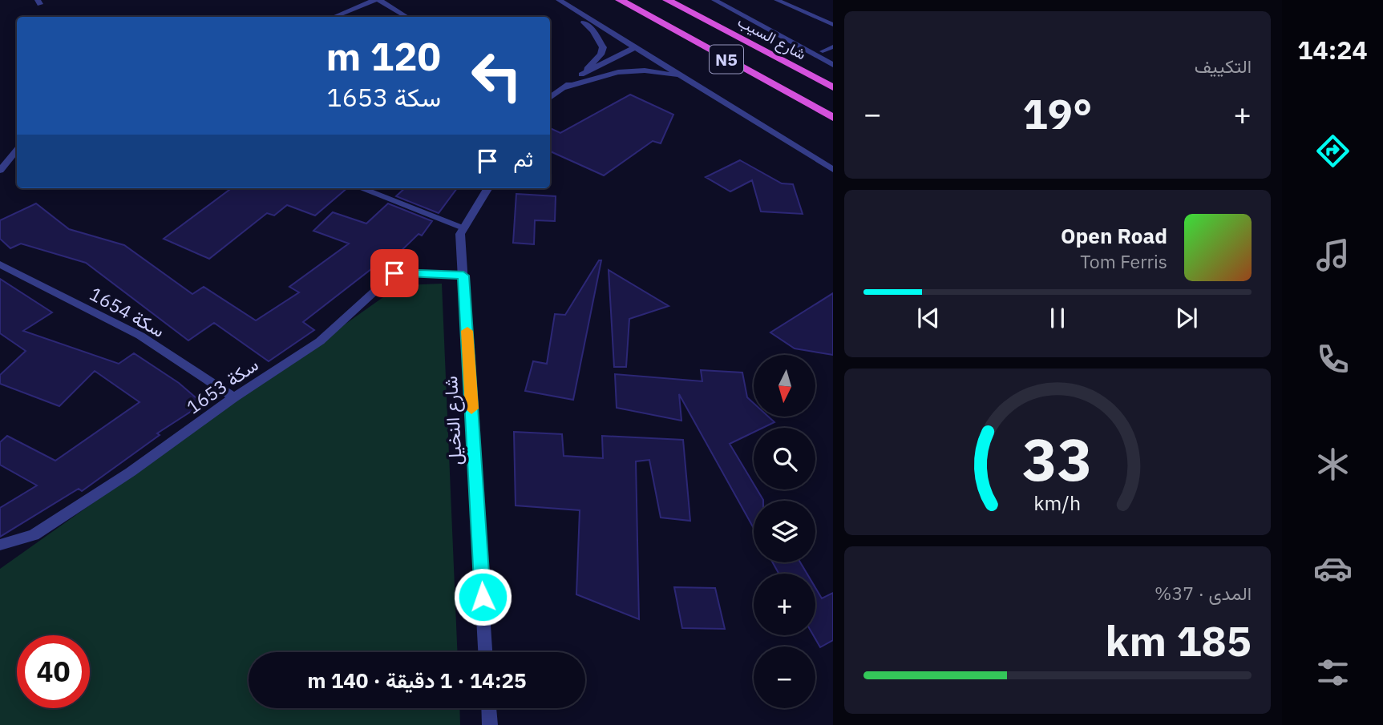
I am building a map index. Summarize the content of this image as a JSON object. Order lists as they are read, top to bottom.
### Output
{
  "streets": {
    "highway": ["شارع السيب", "N5"],
    "street": ["سكة 1654", "سكة 1653", "شارع النخيل"]
  },
  "crossings": [
    ["سكة 1654", "سكة 1653"],
    ["سكة 1653", "شارع النخيل"]
  ],
  "north": "bottom",
  "page": {
    "tabs": "14:24",
    "tile": [
      "التكييف",
      ["المدى · 37%", "185 km"]
    ],
    "turn": ["120 m", "سكة 1653"],
    "heat": ["−", "19°", "+"],
    "then": "ثم",
    "song": ["Open Road", "Tom Ferris"],
    "map_buttons": ["+", "−"],
    "limit": "40",
    "trip": "14:25 · 1 دقيقة · 140 m",
    "gauge": ["33", "km/h"]
  }
}
